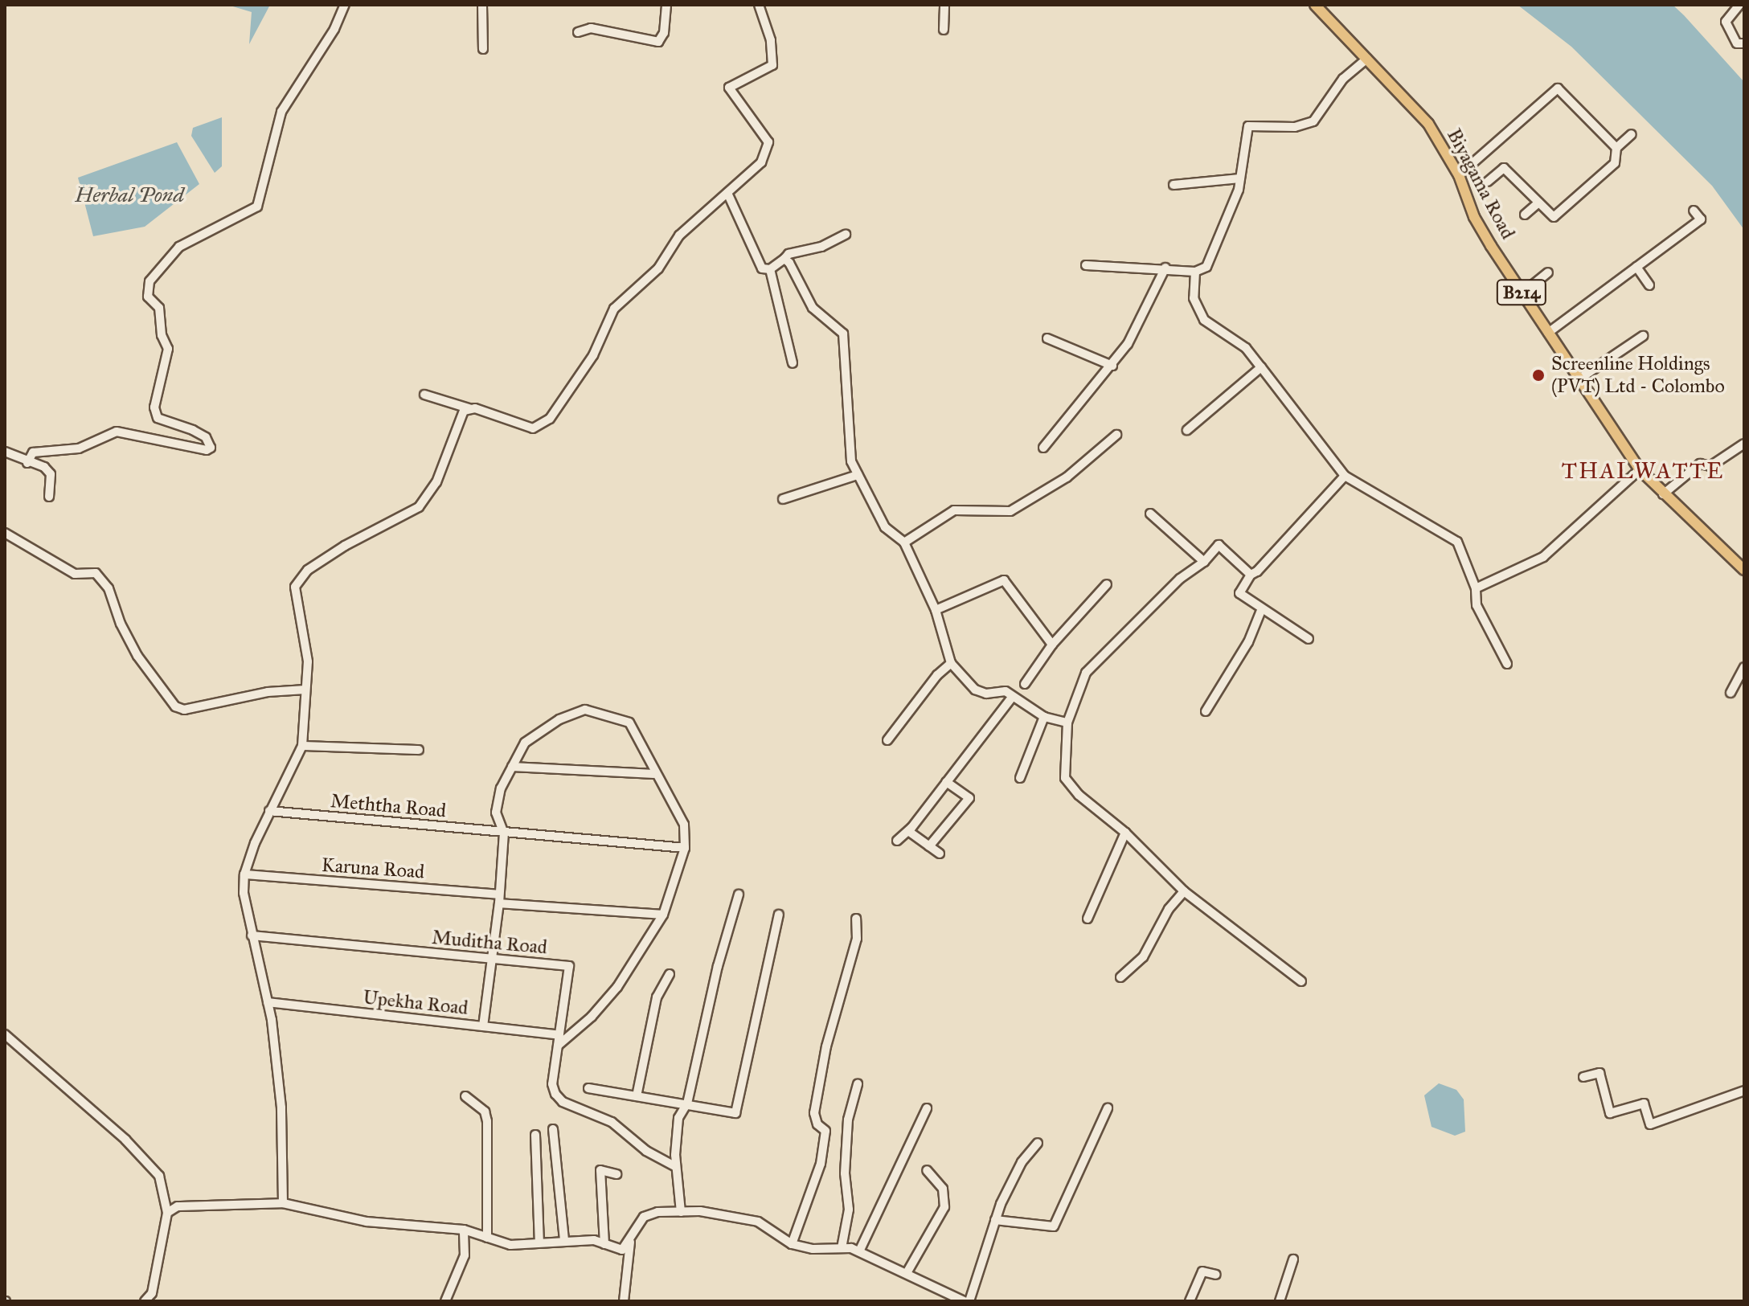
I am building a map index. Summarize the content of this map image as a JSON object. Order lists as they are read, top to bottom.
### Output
{
  "streets": {
    "main road": ["Biyagama Road", "B214"],
    "street": [
      "Meththa Road",
      "Karuna Road",
      "Muditha Road",
      "Upekha Road"
    ]
  },
  "crossings": [
    ["Muditha Road", "Upekha Road"]
  ],
  "districts": ["THALWATTE"],
  "water": ["Herbal Pond"],
  "places": ["Screenline Holdings (PVT) Ltd - Colombo"]
}
